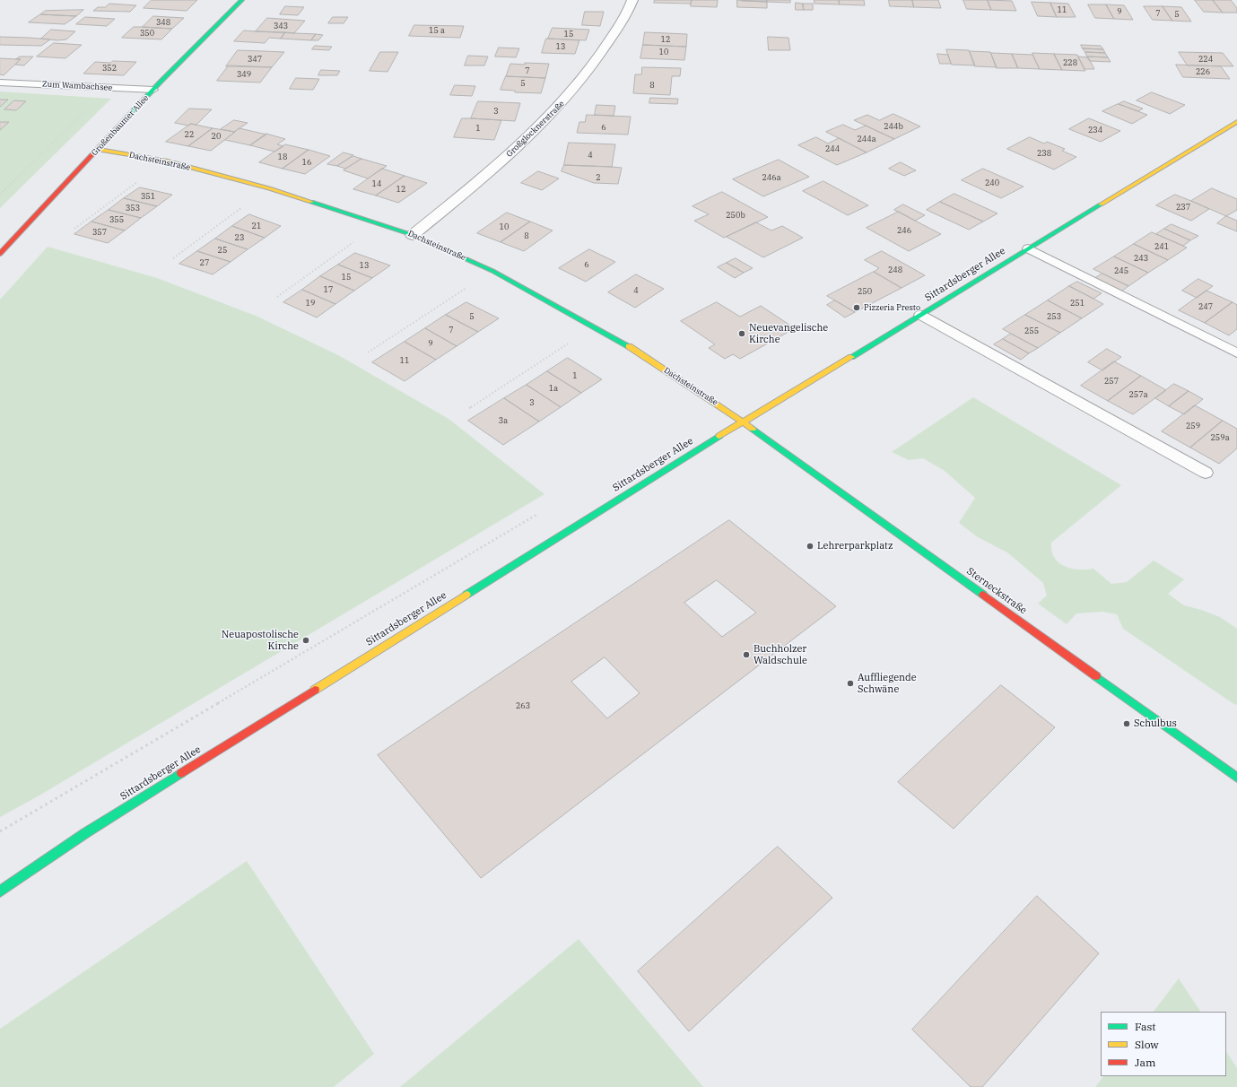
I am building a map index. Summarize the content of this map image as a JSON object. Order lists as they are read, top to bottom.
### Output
{
  "streets": {
    "main road": [
      "Großenbaumer Allee",
      "Dachsteinstraße",
      "Sittardsberger Allee",
      "Sterneckstraße"
    ],
    "street": ["Großglocknerstraße"],
    "lane": ["Zum Wambachsee"]
  },
  "crossings": [
    ["Zum Wambachsee", "Großenbaumer Allee"],
    ["Großenbaumer Allee", "Dachsteinstraße"],
    ["Großglocknerstraße", "Dachsteinstraße"],
    ["Dachsteinstraße", "Sittardsberger Allee"],
    ["Dachsteinstraße", "Sterneckstraße"],
    ["Sittardsberger Allee", "Sterneckstraße"]
  ],
  "places": [
    "Pizzeria Presto",
    "Neuevangelische Kirche",
    "Lehrerparkplatz",
    "Neuapostolische Kirche",
    "Buchholzer Waldschule",
    "Auffliegende Schwäne",
    "Schulbus"
  ],
  "house_numbers": [
    "11",
    "9",
    "7",
    "5",
    "348",
    "343",
    "15 a",
    "350",
    "15",
    "12",
    "13",
    "10",
    "347",
    "224",
    "228",
    "352",
    "7",
    "226",
    "349",
    "5",
    "8",
    "3",
    "244b",
    "6",
    "1",
    "234",
    "22",
    "20",
    "244a",
    "244",
    "238",
    "4",
    "18",
    "16",
    "2",
    "246a",
    "240",
    "14",
    "12",
    "351",
    "237",
    "353",
    "250b",
    "355",
    "21",
    "10",
    "246",
    "357",
    "8",
    "23",
    "241",
    "25",
    "243",
    "27",
    "6",
    "13",
    "248",
    "245",
    "15",
    "17",
    "4",
    "250",
    "19",
    "251",
    "247",
    "5",
    "253",
    "7",
    "255",
    "9",
    "11",
    "1",
    "257",
    "1a",
    "257a",
    "3",
    "3a",
    "259",
    "259a",
    "263"
  ],
  "legend": ["Fast", "Slow", "Jam"]
}
